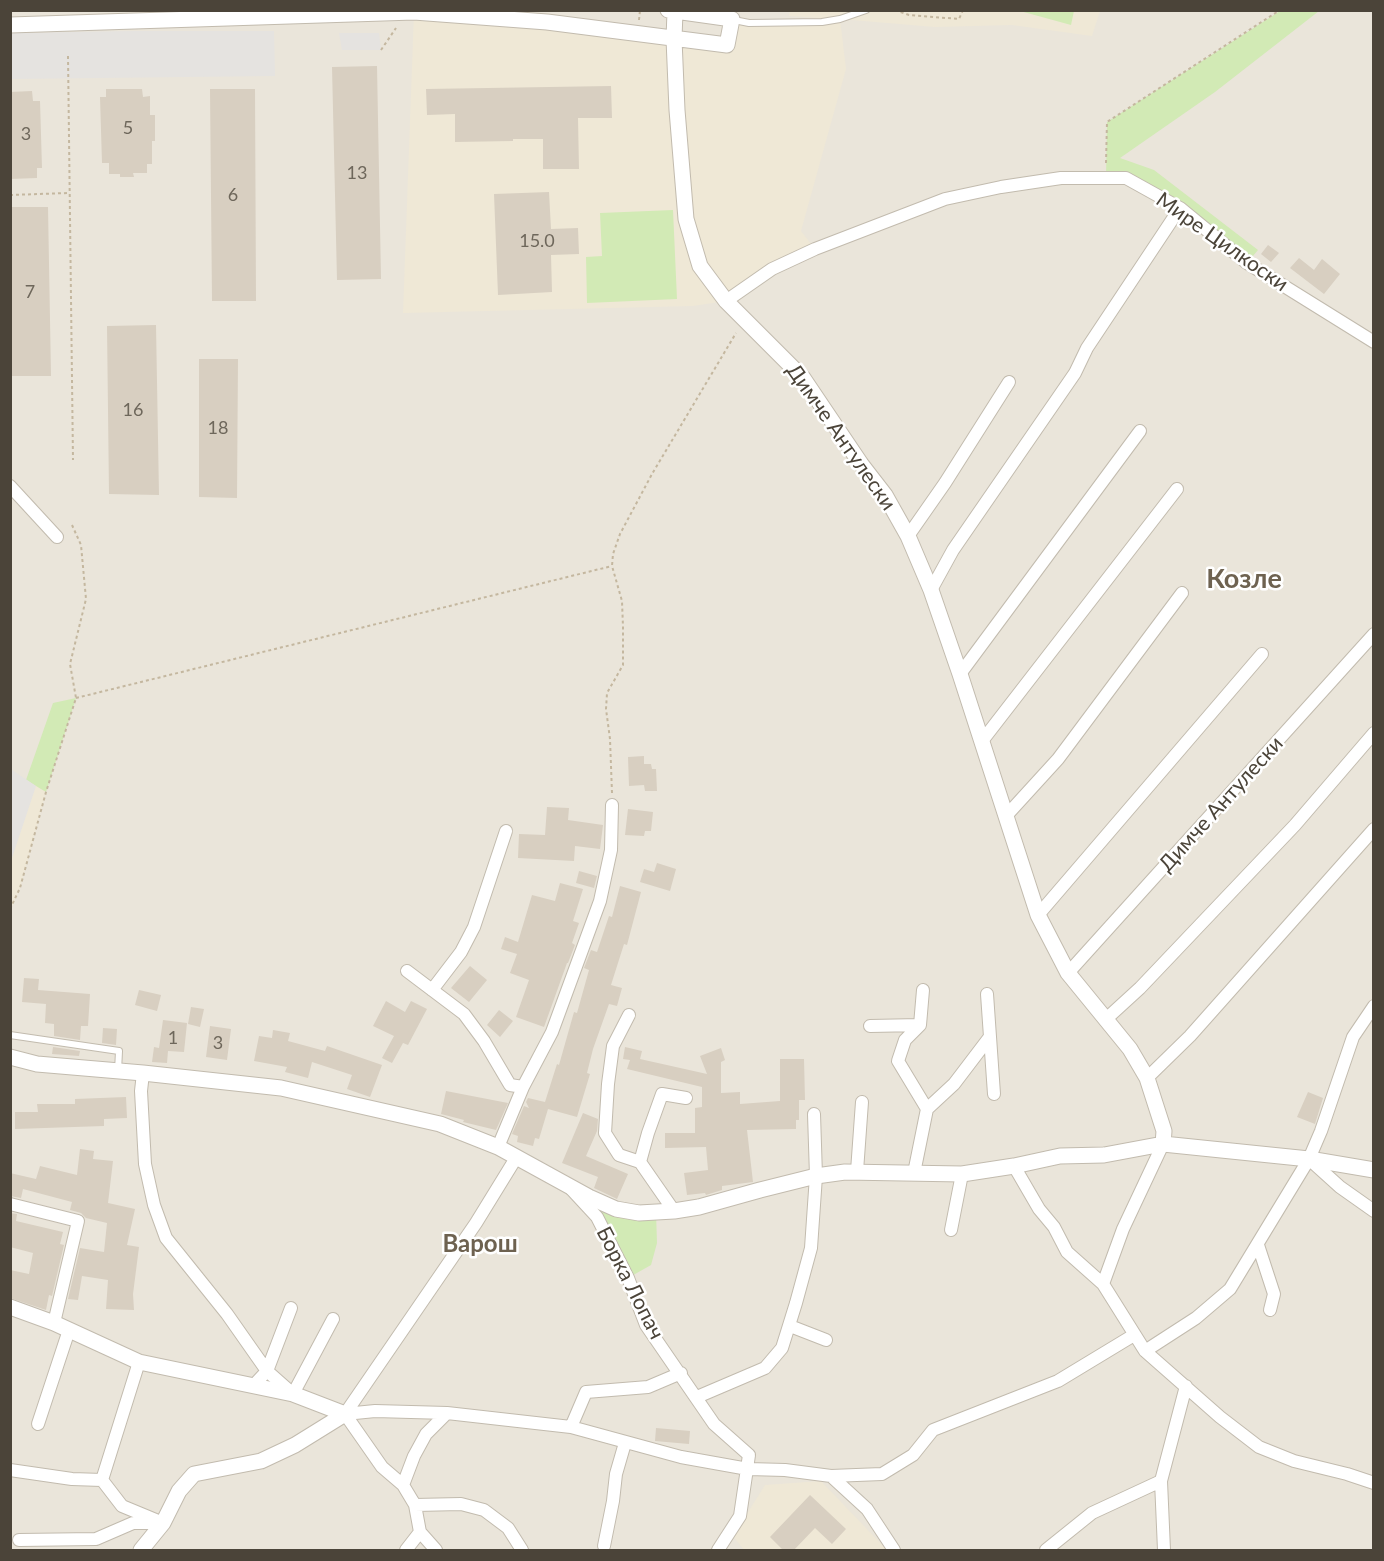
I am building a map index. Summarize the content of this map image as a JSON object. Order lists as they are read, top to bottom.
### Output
{
  "streets": {
    "street": ["Мире Цилкоски", "Димче Антулески", "Борка Лопач"]
  },
  "crossings": [
    ["Мире Цилкоски", "Димче Антулески"]
  ],
  "districts": ["Козле", "Варош"],
  "house_numbers": [
    "5",
    "3",
    "13",
    "6",
    "15.0",
    "7",
    "16",
    "18",
    "1",
    "3"
  ]
}
